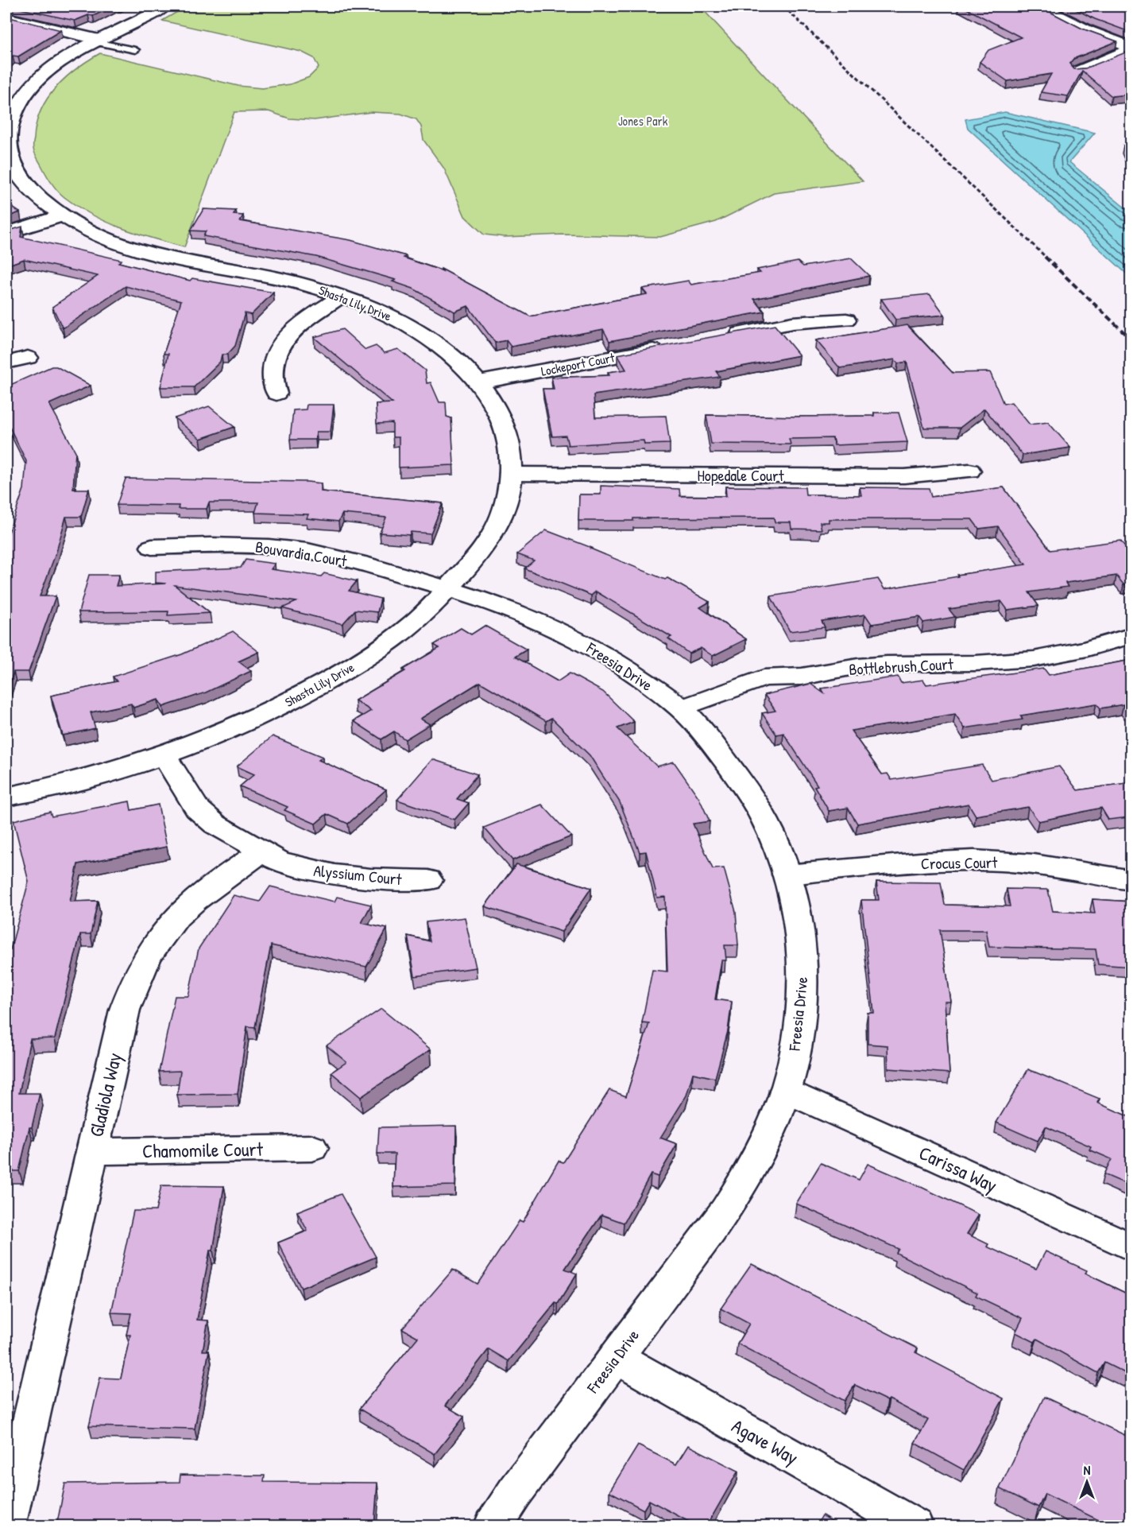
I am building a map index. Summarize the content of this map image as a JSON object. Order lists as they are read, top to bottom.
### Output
{
  "streets": {
    "street": [
      "Shasta Lily Drive",
      "Lockeport Court",
      "Hopedale Court",
      "Bouvardia Court",
      "Freesia Drive",
      "Bottlebrush Court",
      "Crocus Court",
      "Alyssium Court",
      "Gladiola Way",
      "Chamomile Court",
      "Carissa Way",
      "Agave Way"
    ]
  },
  "crossings": [
    ["Shasta Lily Drive", "Lockeport Court"],
    ["Shasta Lily Drive", "Hopedale Court"],
    ["Shasta Lily Drive", "Bouvardia Court"],
    ["Shasta Lily Drive", "Freesia Drive"],
    ["Bouvardia Court", "Freesia Drive"],
    ["Freesia Drive", "Bottlebrush Court"],
    ["Freesia Drive", "Crocus Court"],
    ["Freesia Drive", "Carissa Way"],
    ["Freesia Drive", "Agave Way"],
    ["Alyssium Court", "Gladiola Way"],
    ["Gladiola Way", "Chamomile Court"]
  ],
  "parks": ["Jones Park"],
  "north": "top"
}
